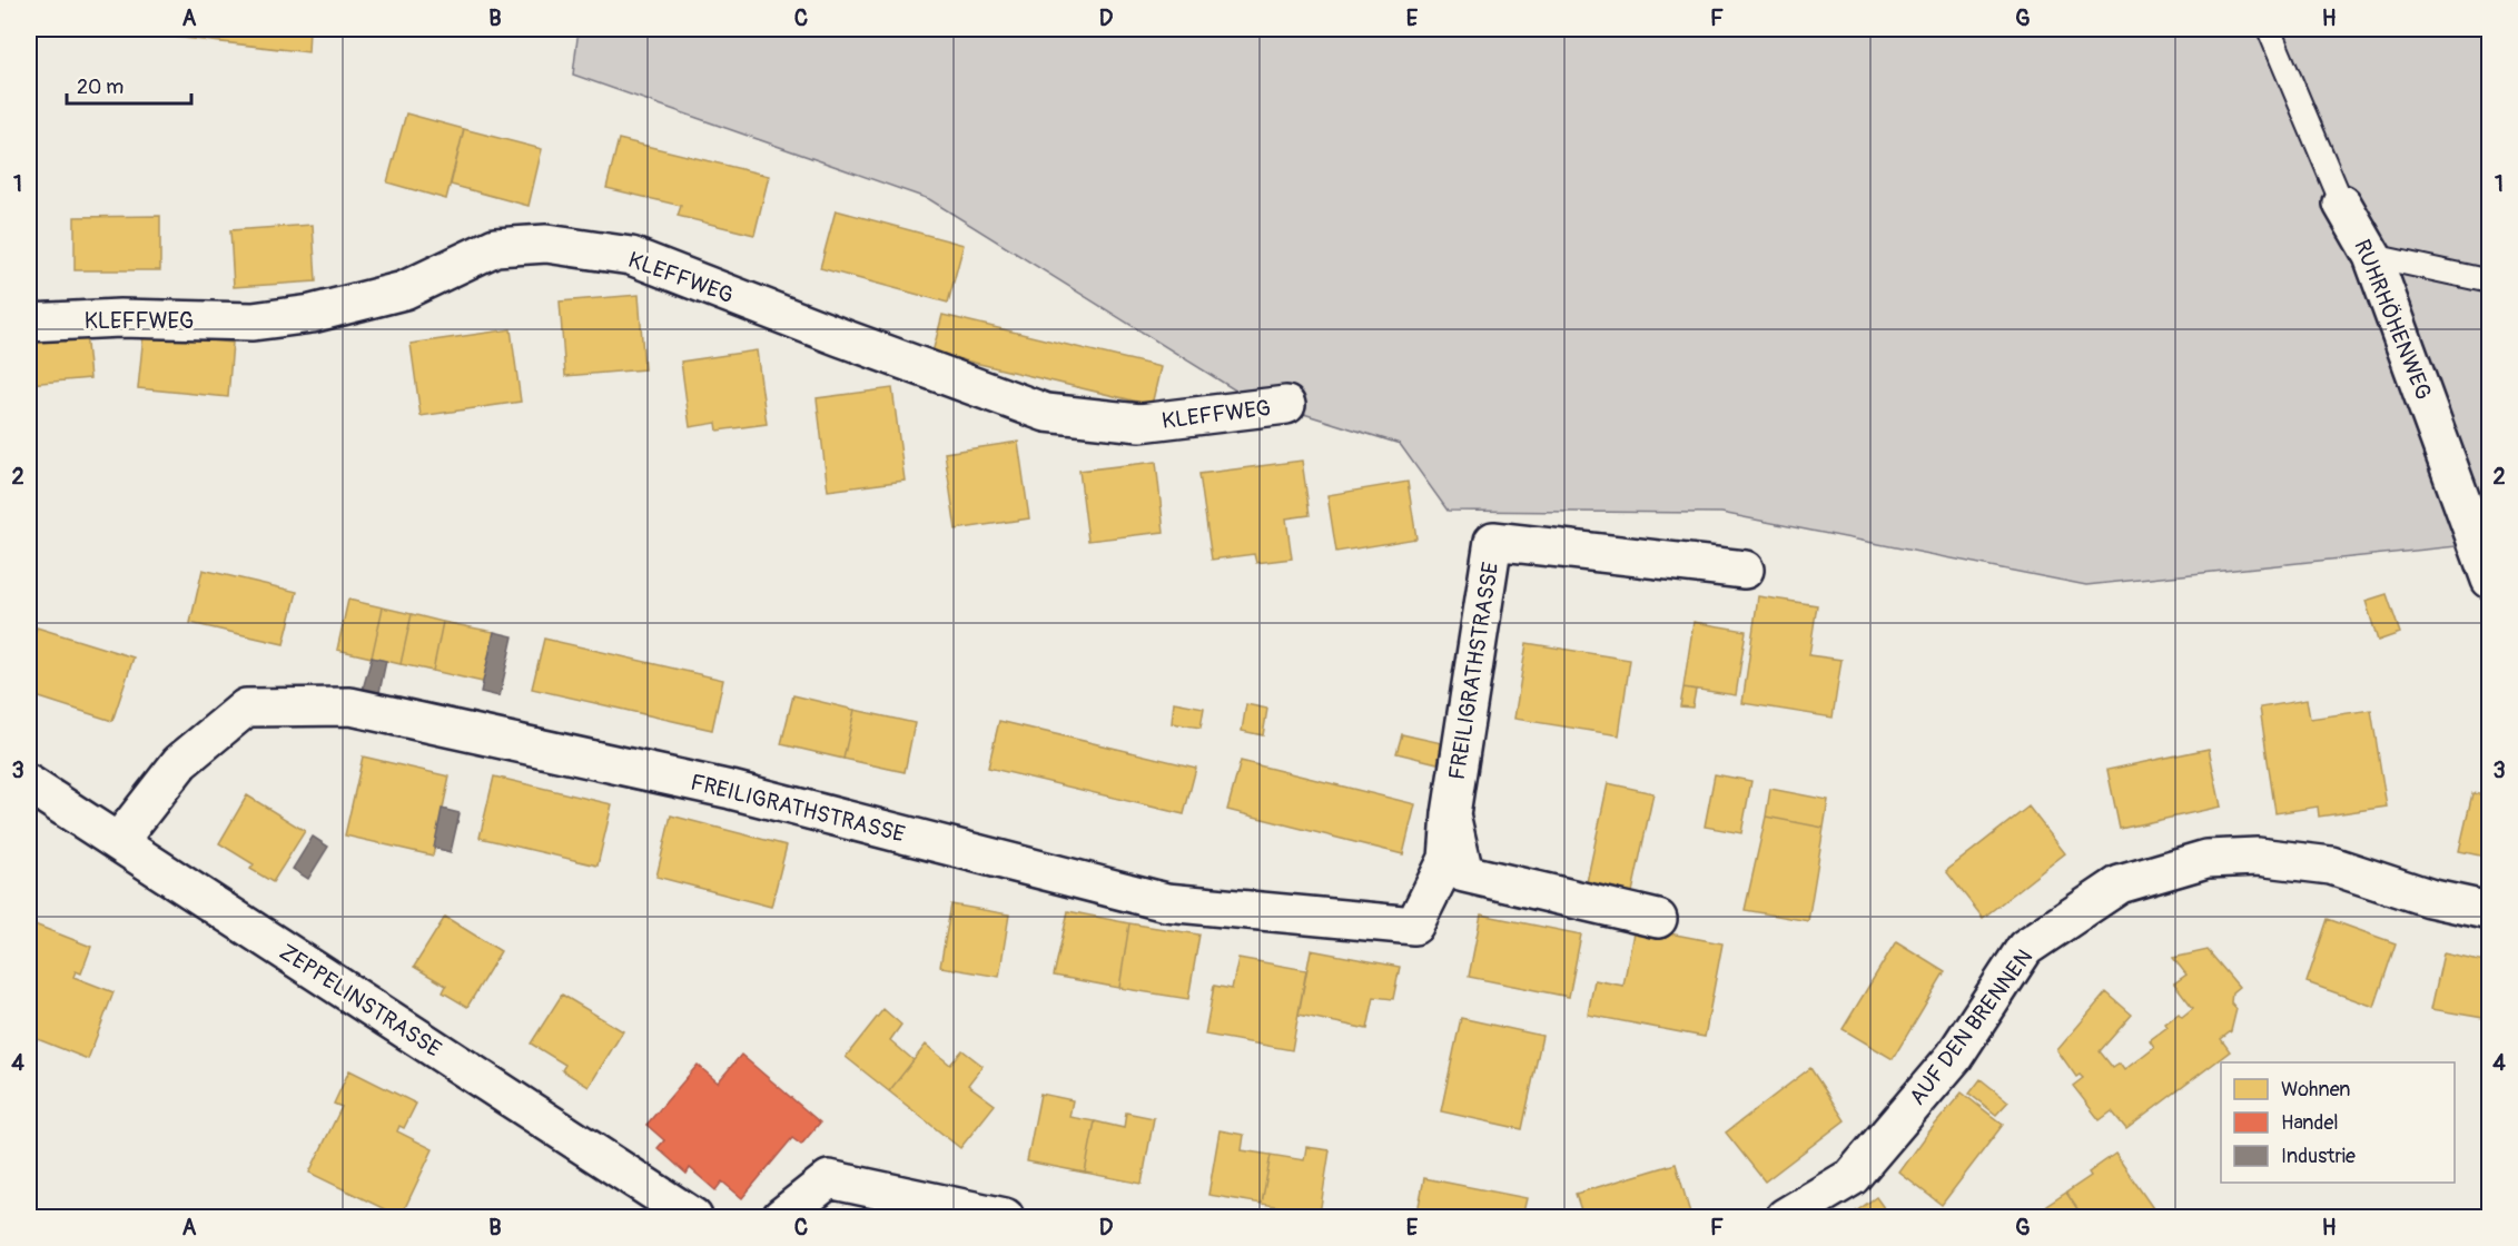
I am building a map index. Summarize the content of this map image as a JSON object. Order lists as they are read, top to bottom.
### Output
{
  "streets": {
    "street": [
      "KLEFFWEG",
      "RUHRHÖHENWEG",
      "FREILIGRATHSTRASSE",
      "ZEPPELINSTRASSE",
      "AUF DEN BRENNEN"
    ]
  },
  "crossings": [
    ["FREILIGRATHSTRASSE", "ZEPPELINSTRASSE"]
  ],
  "legend": ["Wohnen", "Handel", "Industrie"],
  "scale_bar": "20 m",
  "grid": {
    "columns": [
      "A",
      "B",
      "C",
      "D",
      "E",
      "F",
      "G",
      "H"
    ],
    "rows": [
      "1",
      "2",
      "3",
      "4"
    ]
  }
}
